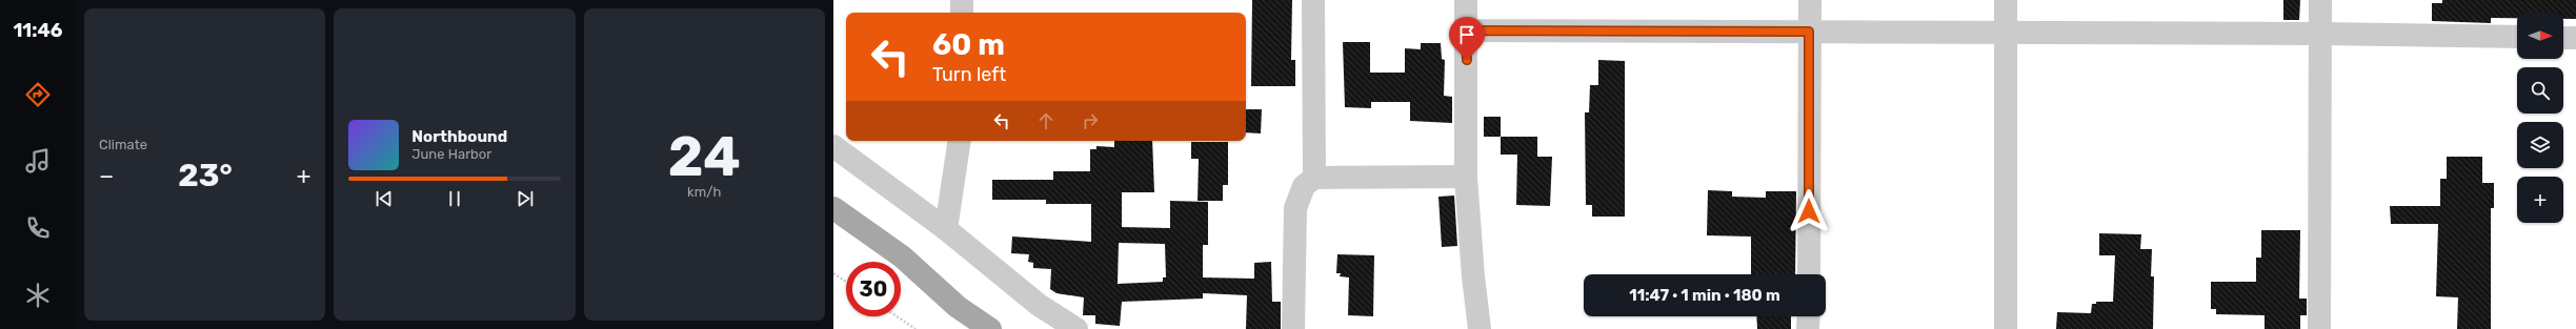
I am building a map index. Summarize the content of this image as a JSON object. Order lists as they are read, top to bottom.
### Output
{
  "north": "right",
  "page": {
    "tabs": "11:46",
    "tile": [
      "Climate",
      ["24", "km/h"]
    ],
    "map_buttons": "+",
    "turn": ["60 m", "Turn left"],
    "song": ["Northbound", "June Harbor"],
    "heat": ["−", "23°", "+"],
    "limit": "30",
    "trip": "11:47 · 1 min · 180 m"
  }
}
